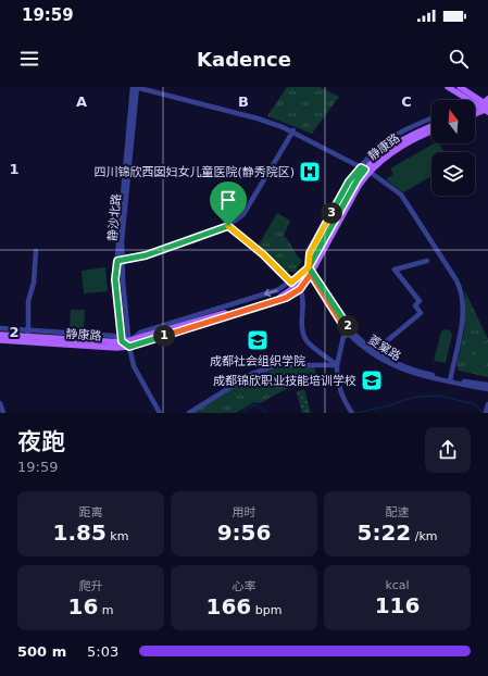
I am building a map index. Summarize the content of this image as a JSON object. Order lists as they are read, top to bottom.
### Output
{
  "streets": {
    "main road": ["静康路"],
    "street": ["静沙北路", "菱窠路"]
  },
  "crossings": [
    ["静康路", "静沙北路"],
    ["静康路", "菱窠路"]
  ],
  "places": {
    "hospital": ["四川锦欣西囡妇女儿童医院(静秀院区)"],
    "school or university": ["成都社会组织学院", "成都锦欣职业技能培训学校"]
  },
  "north": "top",
  "page": {
    "status": "19:59",
    "header": "Kadence",
    "pins": ["3", "2", "1"],
    "heading": ["夜跑", "19:59"],
    "stats": [
      ["距离", "1.85 km"],
      ["用时", "9:56"],
      ["配速", "5:22 /km"],
      ["爬升", "16 m"],
      ["心率", "166 bpm"],
      ["kcal", "116"]
    ],
    "list": [
      {
        "name": "500 m",
        "note": "5:03"
      }
    ]
  },
  "grid": {
    "columns": ["A", "B", "C"],
    "rows": ["1", "2"]
  }
}
